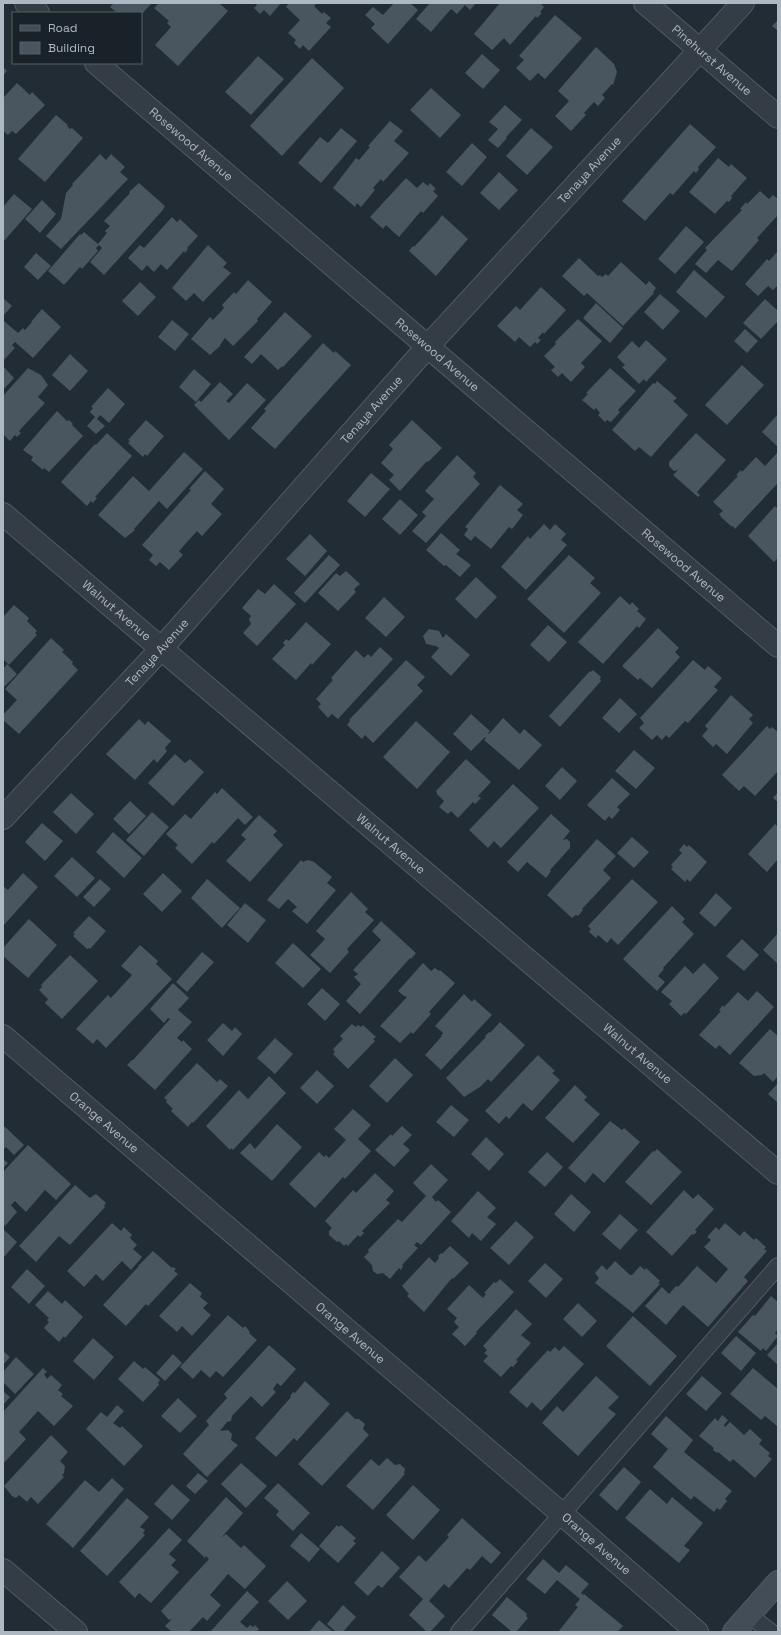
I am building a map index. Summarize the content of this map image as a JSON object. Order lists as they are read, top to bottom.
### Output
{
  "streets": {
    "street": [
      "Pinehurst Avenue",
      "Rosewood Avenue",
      "Tenaya Avenue",
      "Walnut Avenue",
      "Orange Avenue"
    ]
  },
  "crossings": [
    ["Pinehurst Avenue", "Tenaya Avenue"],
    ["Rosewood Avenue", "Tenaya Avenue"],
    ["Tenaya Avenue", "Walnut Avenue"]
  ],
  "legend": ["Road", "Building"]
}
